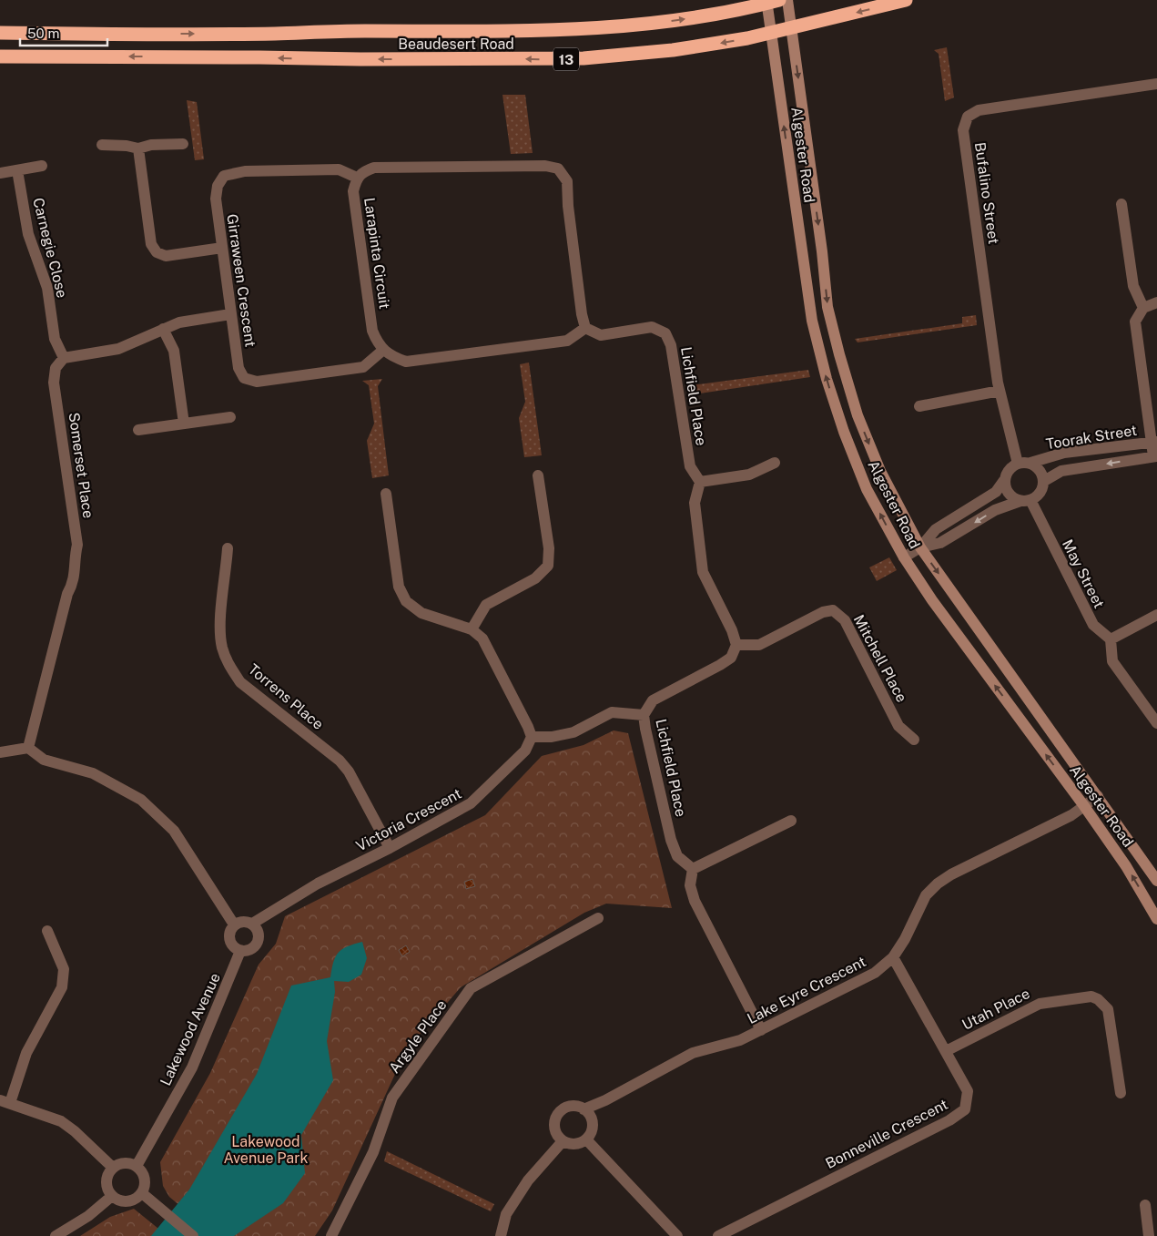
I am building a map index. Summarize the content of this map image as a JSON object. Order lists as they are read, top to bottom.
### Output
{
  "streets": {
    "highway": ["Beaudesert Road", "13"],
    "main road": ["Algester Road"],
    "street": [
      "Bufalino Street",
      "Carnegie Close",
      "Larapinta Circuit",
      "Girraween Crescent",
      "Lichfield Place",
      "Toorak Street",
      "Somerset Place",
      "May Street",
      "Mitchell Place",
      "Torrens Place",
      "Victoria Crescent",
      "Lake Eyre Crescent",
      "Utah Place",
      "Lakewood Avenue",
      "Argyle Place",
      "Bonneville Crescent"
    ]
  },
  "crossings": [
    ["Beaudesert Road", "Algester Road"],
    ["Algester Road", "Lake Eyre Crescent"],
    ["Bufalino Street", "Toorak Street"],
    ["Bufalino Street", "May Street"],
    ["Carnegie Close", "Somerset Place"],
    ["Larapinta Circuit", "Girraween Crescent"],
    ["Larapinta Circuit", "Lichfield Place"],
    ["Lichfield Place", "Mitchell Place"],
    ["Toorak Street", "May Street"],
    ["Torrens Place", "Victoria Crescent"],
    ["Victoria Crescent", "Lakewood Avenue"],
    ["Lake Eyre Crescent", "Bonneville Crescent"],
    ["Utah Place", "Bonneville Crescent"]
  ],
  "parks": ["Lakewood Avenue Park"],
  "scale_bar": "50 m"
}
